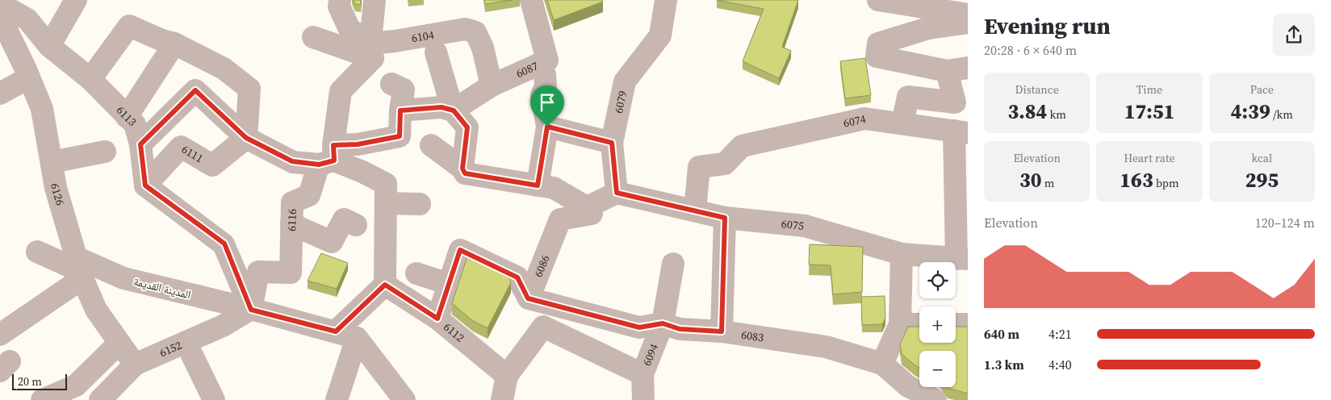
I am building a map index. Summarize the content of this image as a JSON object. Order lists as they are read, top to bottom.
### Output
{
  "streets": {
    "street": [
      "6104",
      "6087",
      "6079",
      "6113",
      "6074",
      "6111",
      "6126",
      "6116",
      "6075",
      "6086",
      "المدينة القديمة",
      "6112",
      "6083",
      "6152",
      "6094"
    ]
  },
  "crossings": [
    ["6104", "6087"],
    ["6079", "6075"],
    ["6079", "6086"],
    ["6113", "6111"],
    ["6074", "6075"],
    ["6126", "المدينة القديمة"],
    ["6126", "6152"],
    ["6116", "المدينة القديمة"],
    ["6116", "6152"],
    ["6075", "6086"],
    ["6086", "6112"],
    ["6086", "6083"],
    ["المدينة القديمة", "6152"],
    ["6083", "6094"]
  ],
  "scale_bar": "20 m",
  "page": {
    "heading": ["Evening run", "20:28 · 6 × 640 m"],
    "stats": [
      ["Distance", "3.84 km"],
      ["Time", "17:51"],
      ["Pace", "4:39 /km"],
      ["Elevation", "30 m"],
      ["Heart rate", "163 bpm"],
      ["kcal", "295"]
    ],
    "chart": ["Elevation", "120–124 m"],
    "map_buttons": ["+", "−"],
    "list": [
      {
        "name": "640 m",
        "note": "4:21"
      },
      {
        "name": "1.3 km",
        "note": "4:40"
      }
    ],
    "scale": "20 m"
  }
}
